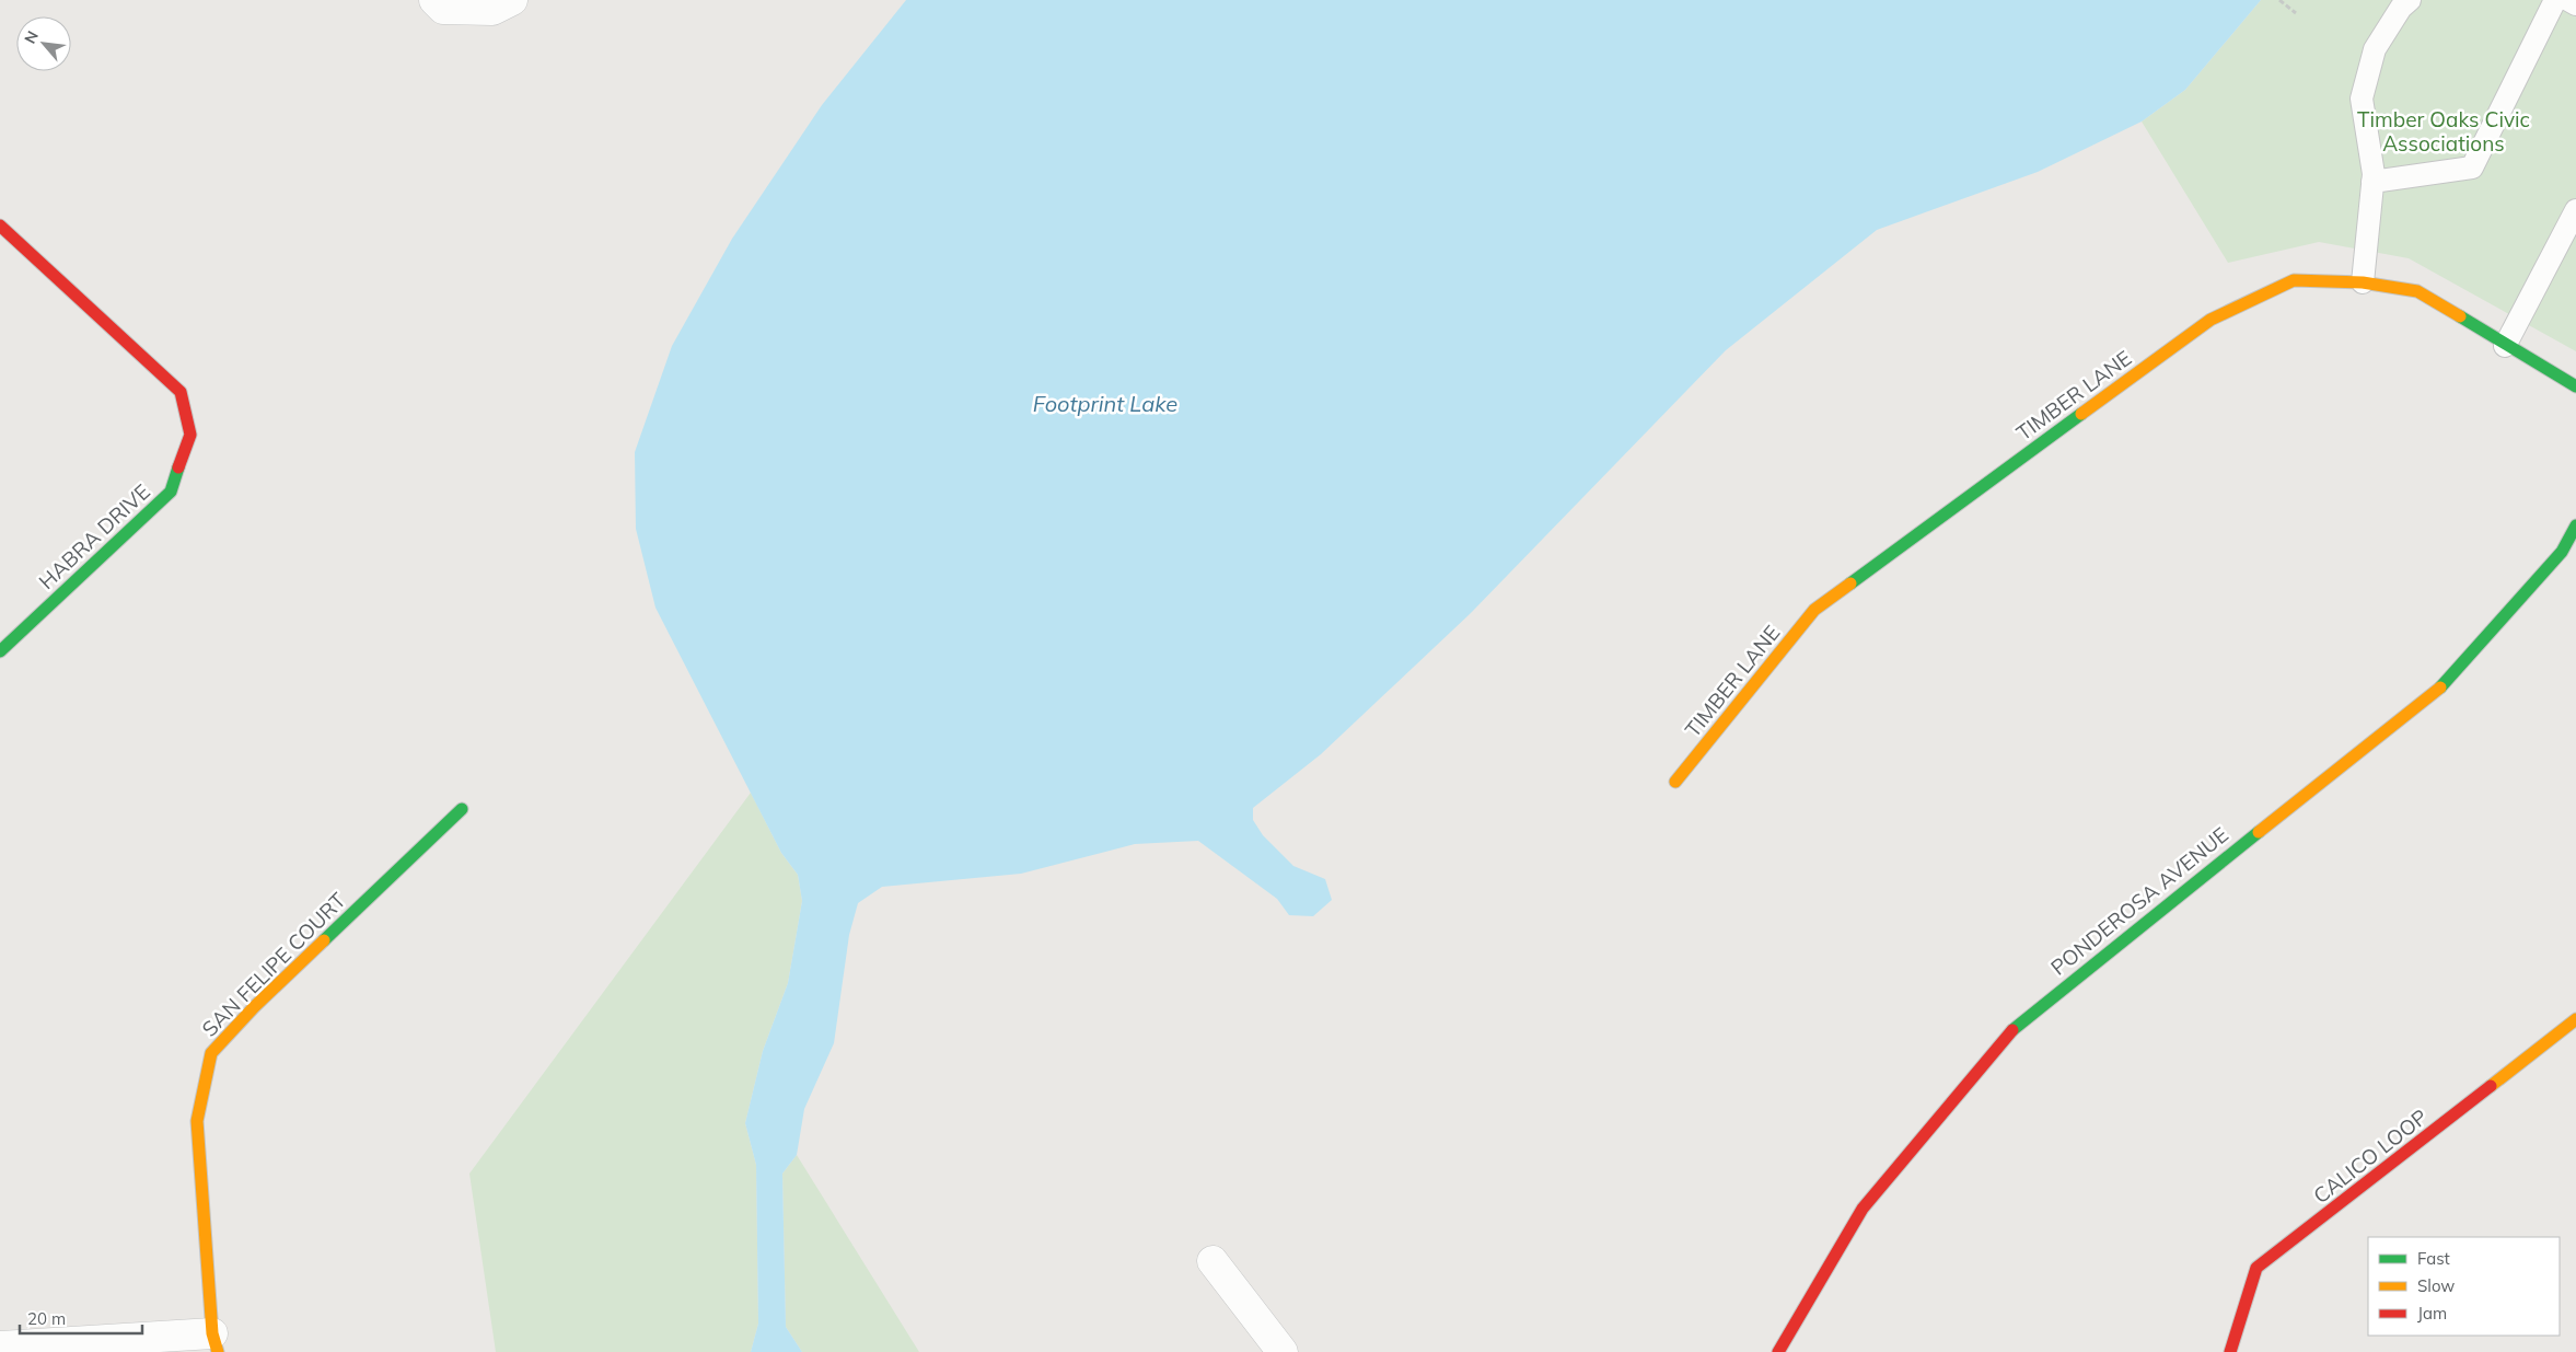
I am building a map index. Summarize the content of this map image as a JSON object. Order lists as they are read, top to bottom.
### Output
{
  "streets": {
    "street": [
      "TIMBER LANE",
      "HABRA DRIVE",
      "PONDEROSA AVENUE",
      "SAN FELIPE COURT",
      "CALICO LOOP"
    ]
  },
  "water": ["Footprint Lake"],
  "parks": ["Timber Oaks Civic Associations"],
  "legend": ["Fast", "Slow", "Jam"],
  "scale_bar": "20 m",
  "north": "top left"
}
